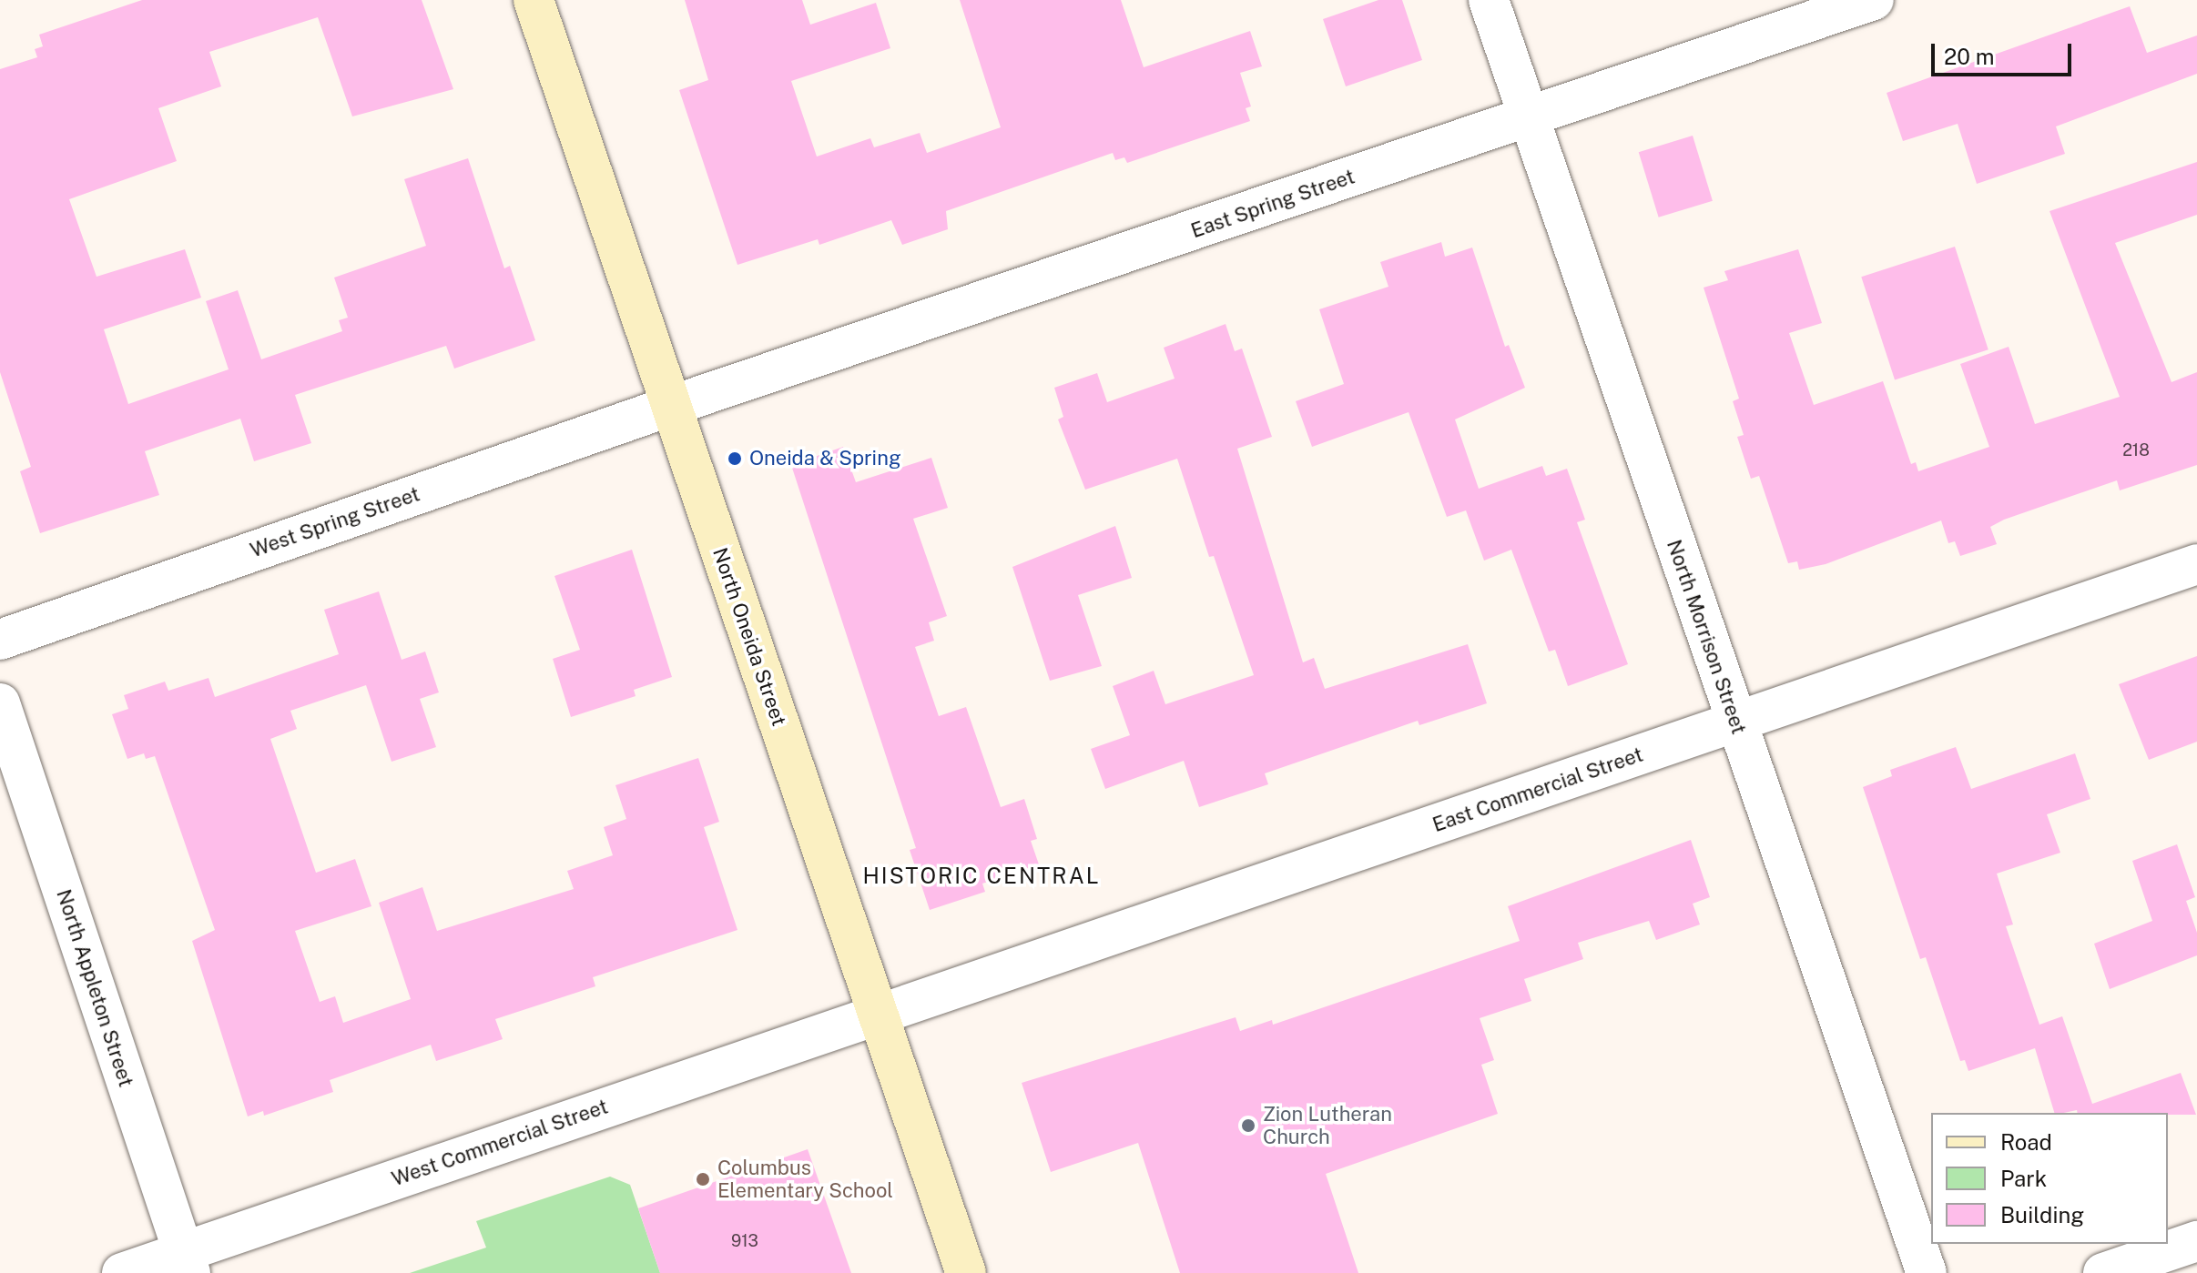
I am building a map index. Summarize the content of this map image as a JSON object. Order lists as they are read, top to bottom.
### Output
{
  "streets": {
    "main road": ["North Oneida Street"],
    "street": [
      "East Spring Street",
      "West Spring Street",
      "North Morrison Street",
      "East Commercial Street",
      "North Appleton Street",
      "West Commercial Street"
    ]
  },
  "crossings": [
    ["East Spring Street", "West Spring Street"],
    ["East Spring Street", "North Oneida Street"],
    ["East Spring Street", "North Morrison Street"],
    ["West Spring Street", "North Oneida Street"],
    ["North Oneida Street", "East Commercial Street"],
    ["North Oneida Street", "West Commercial Street"],
    ["North Morrison Street", "East Commercial Street"],
    ["East Commercial Street", "West Commercial Street"],
    ["North Appleton Street", "West Commercial Street"]
  ],
  "districts": ["HISTORIC CENTRAL"],
  "places": ["Oneida & Spring", "Zion Lutheran Church", "Columbus Elementary School"],
  "house_numbers": ["218", "913"],
  "legend": ["Road", "Park", "Building"],
  "scale_bar": "20 m"
}
